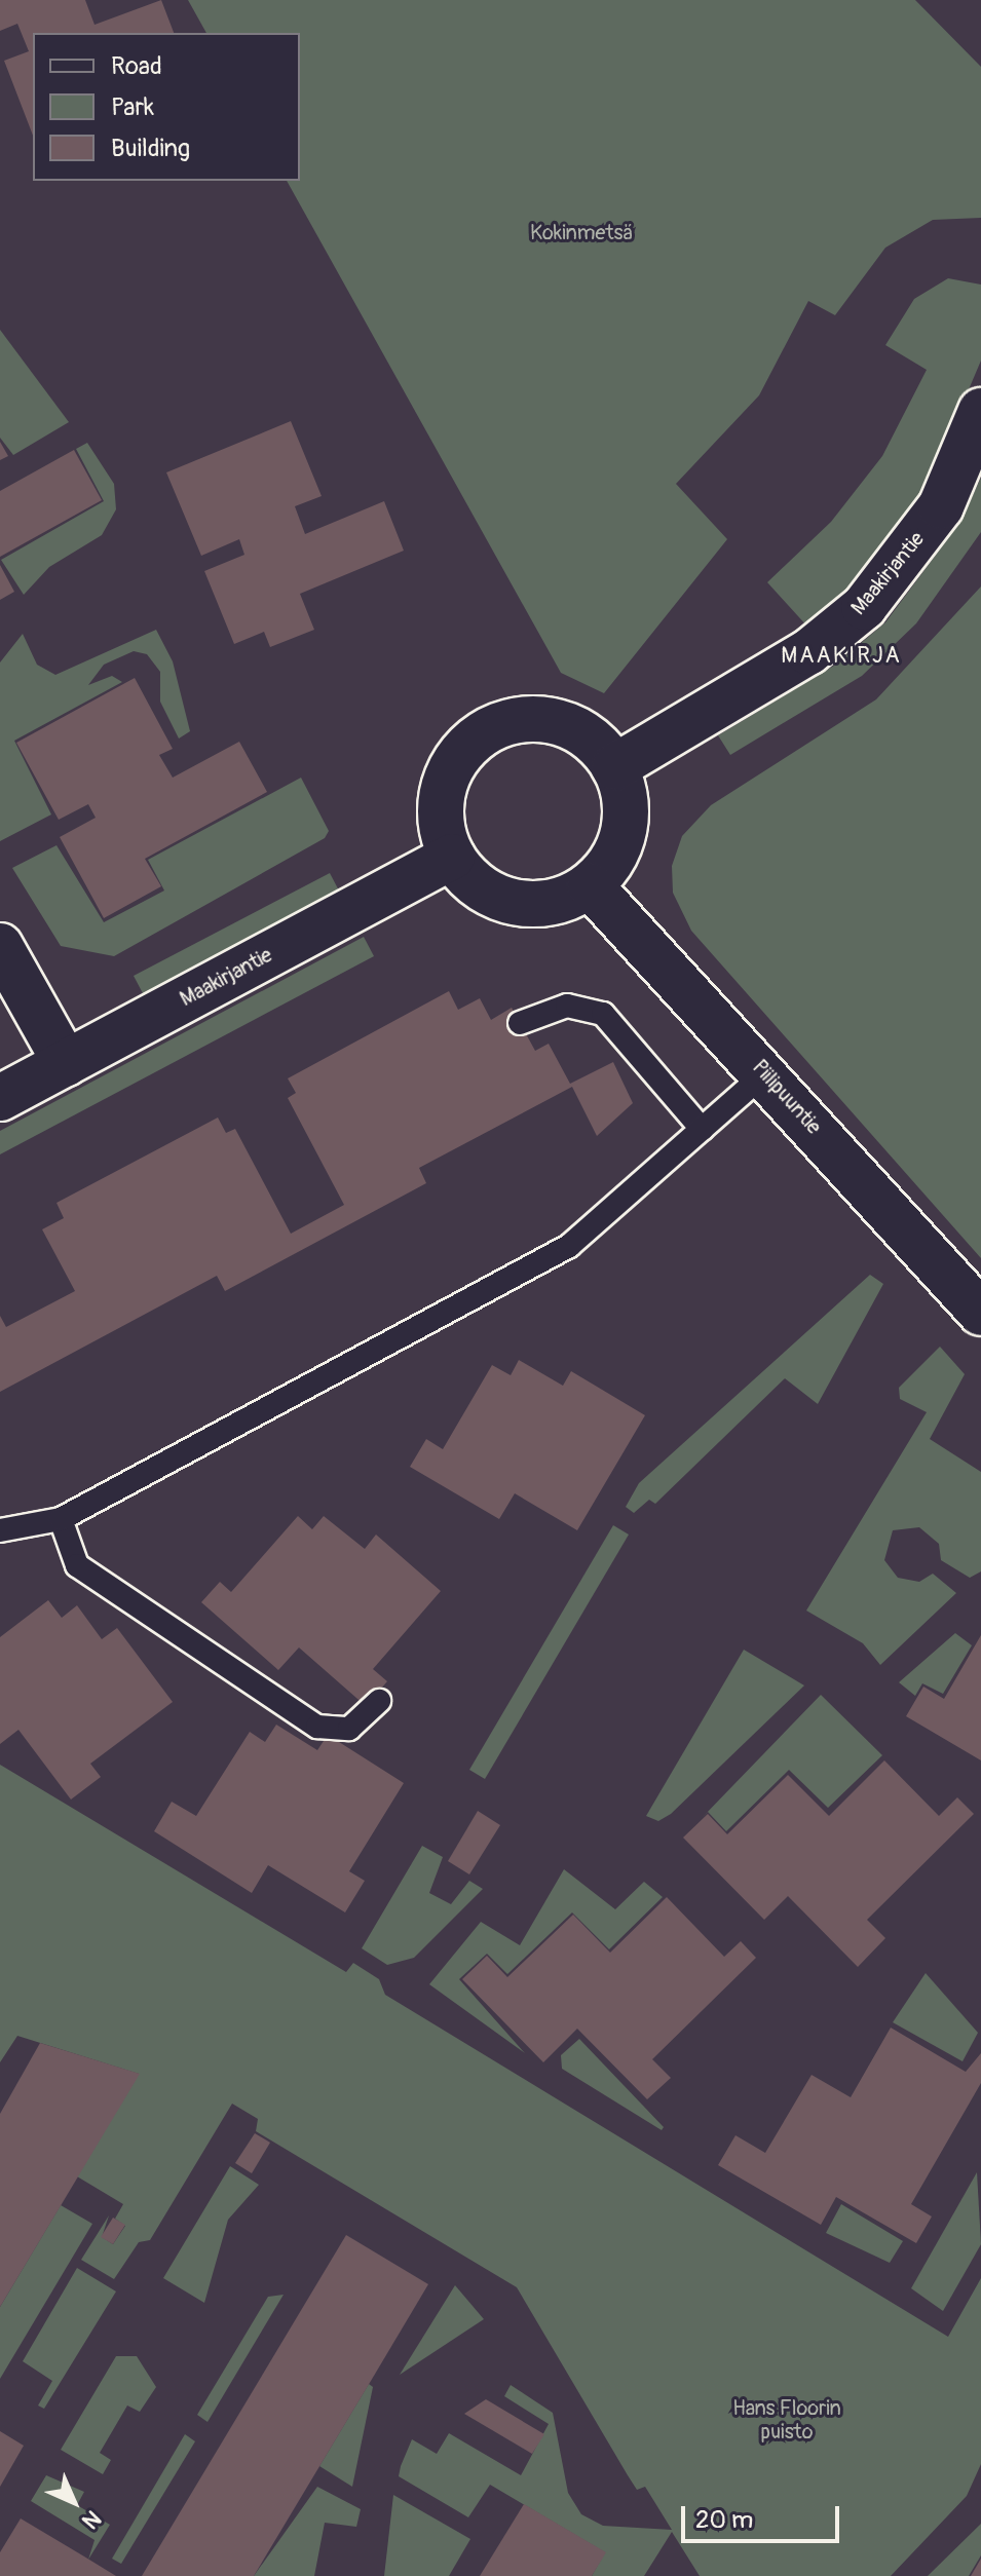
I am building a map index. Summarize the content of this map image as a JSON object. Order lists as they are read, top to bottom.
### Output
{
  "streets": {
    "street": ["Maakirjantie", "Piilipuuntie"]
  },
  "crossings": [
    ["Maakirjantie", "Piilipuuntie"]
  ],
  "districts": ["MAAKIRJA"],
  "parks": ["Kokinmetsä", "Hans Floorin puisto"],
  "legend": ["Road", "Park", "Building"],
  "scale_bar": "20 m",
  "north": "bottom right"
}
